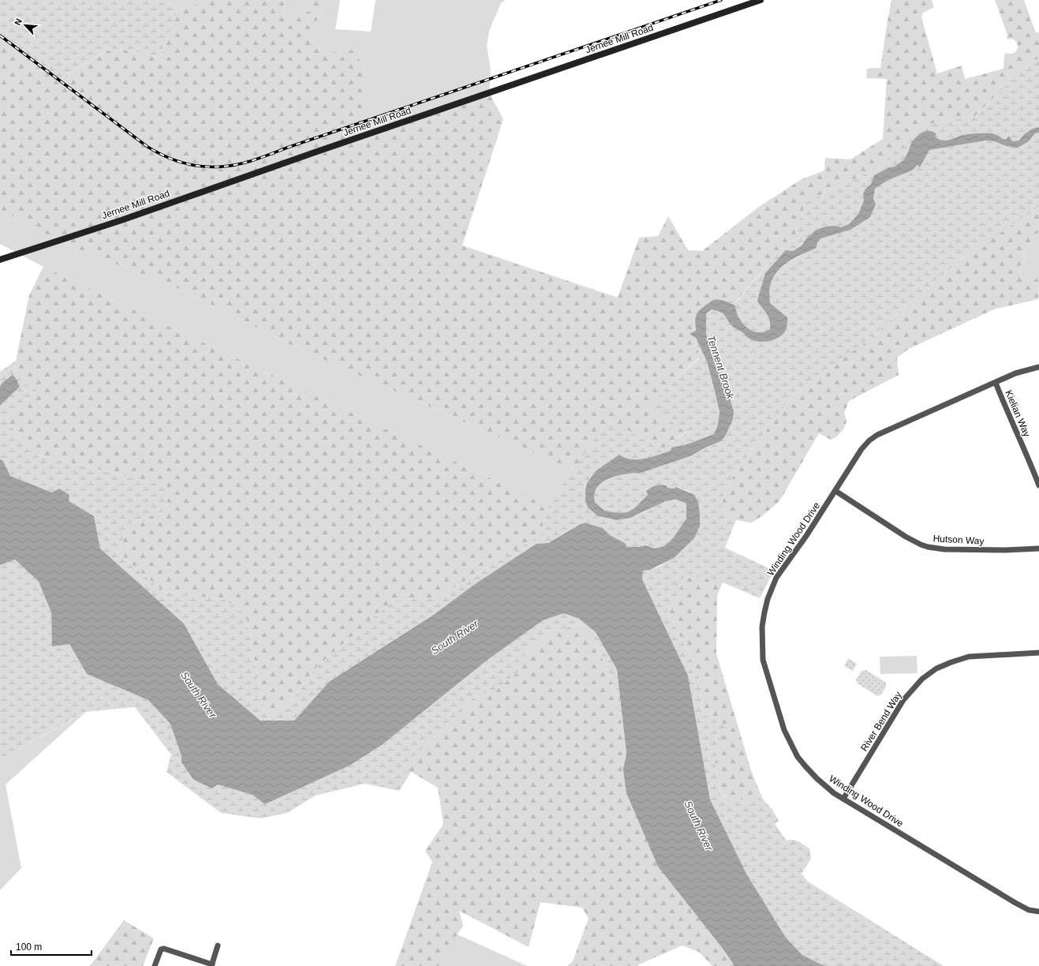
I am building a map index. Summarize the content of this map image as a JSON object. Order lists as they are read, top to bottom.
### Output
{
  "streets": {
    "street": [
      "Jernee Mill Road",
      "Kielian Way",
      "Winding Wood Drive",
      "Hutson Way",
      "River Bend Way"
    ]
  },
  "crossings": [
    ["Kielian Way", "Winding Wood Drive"],
    ["Winding Wood Drive", "Hutson Way"],
    ["Winding Wood Drive", "River Bend Way"]
  ],
  "water": ["Tennent Brook", "South River"],
  "scale_bar": "100 m",
  "north": "top left"
}
